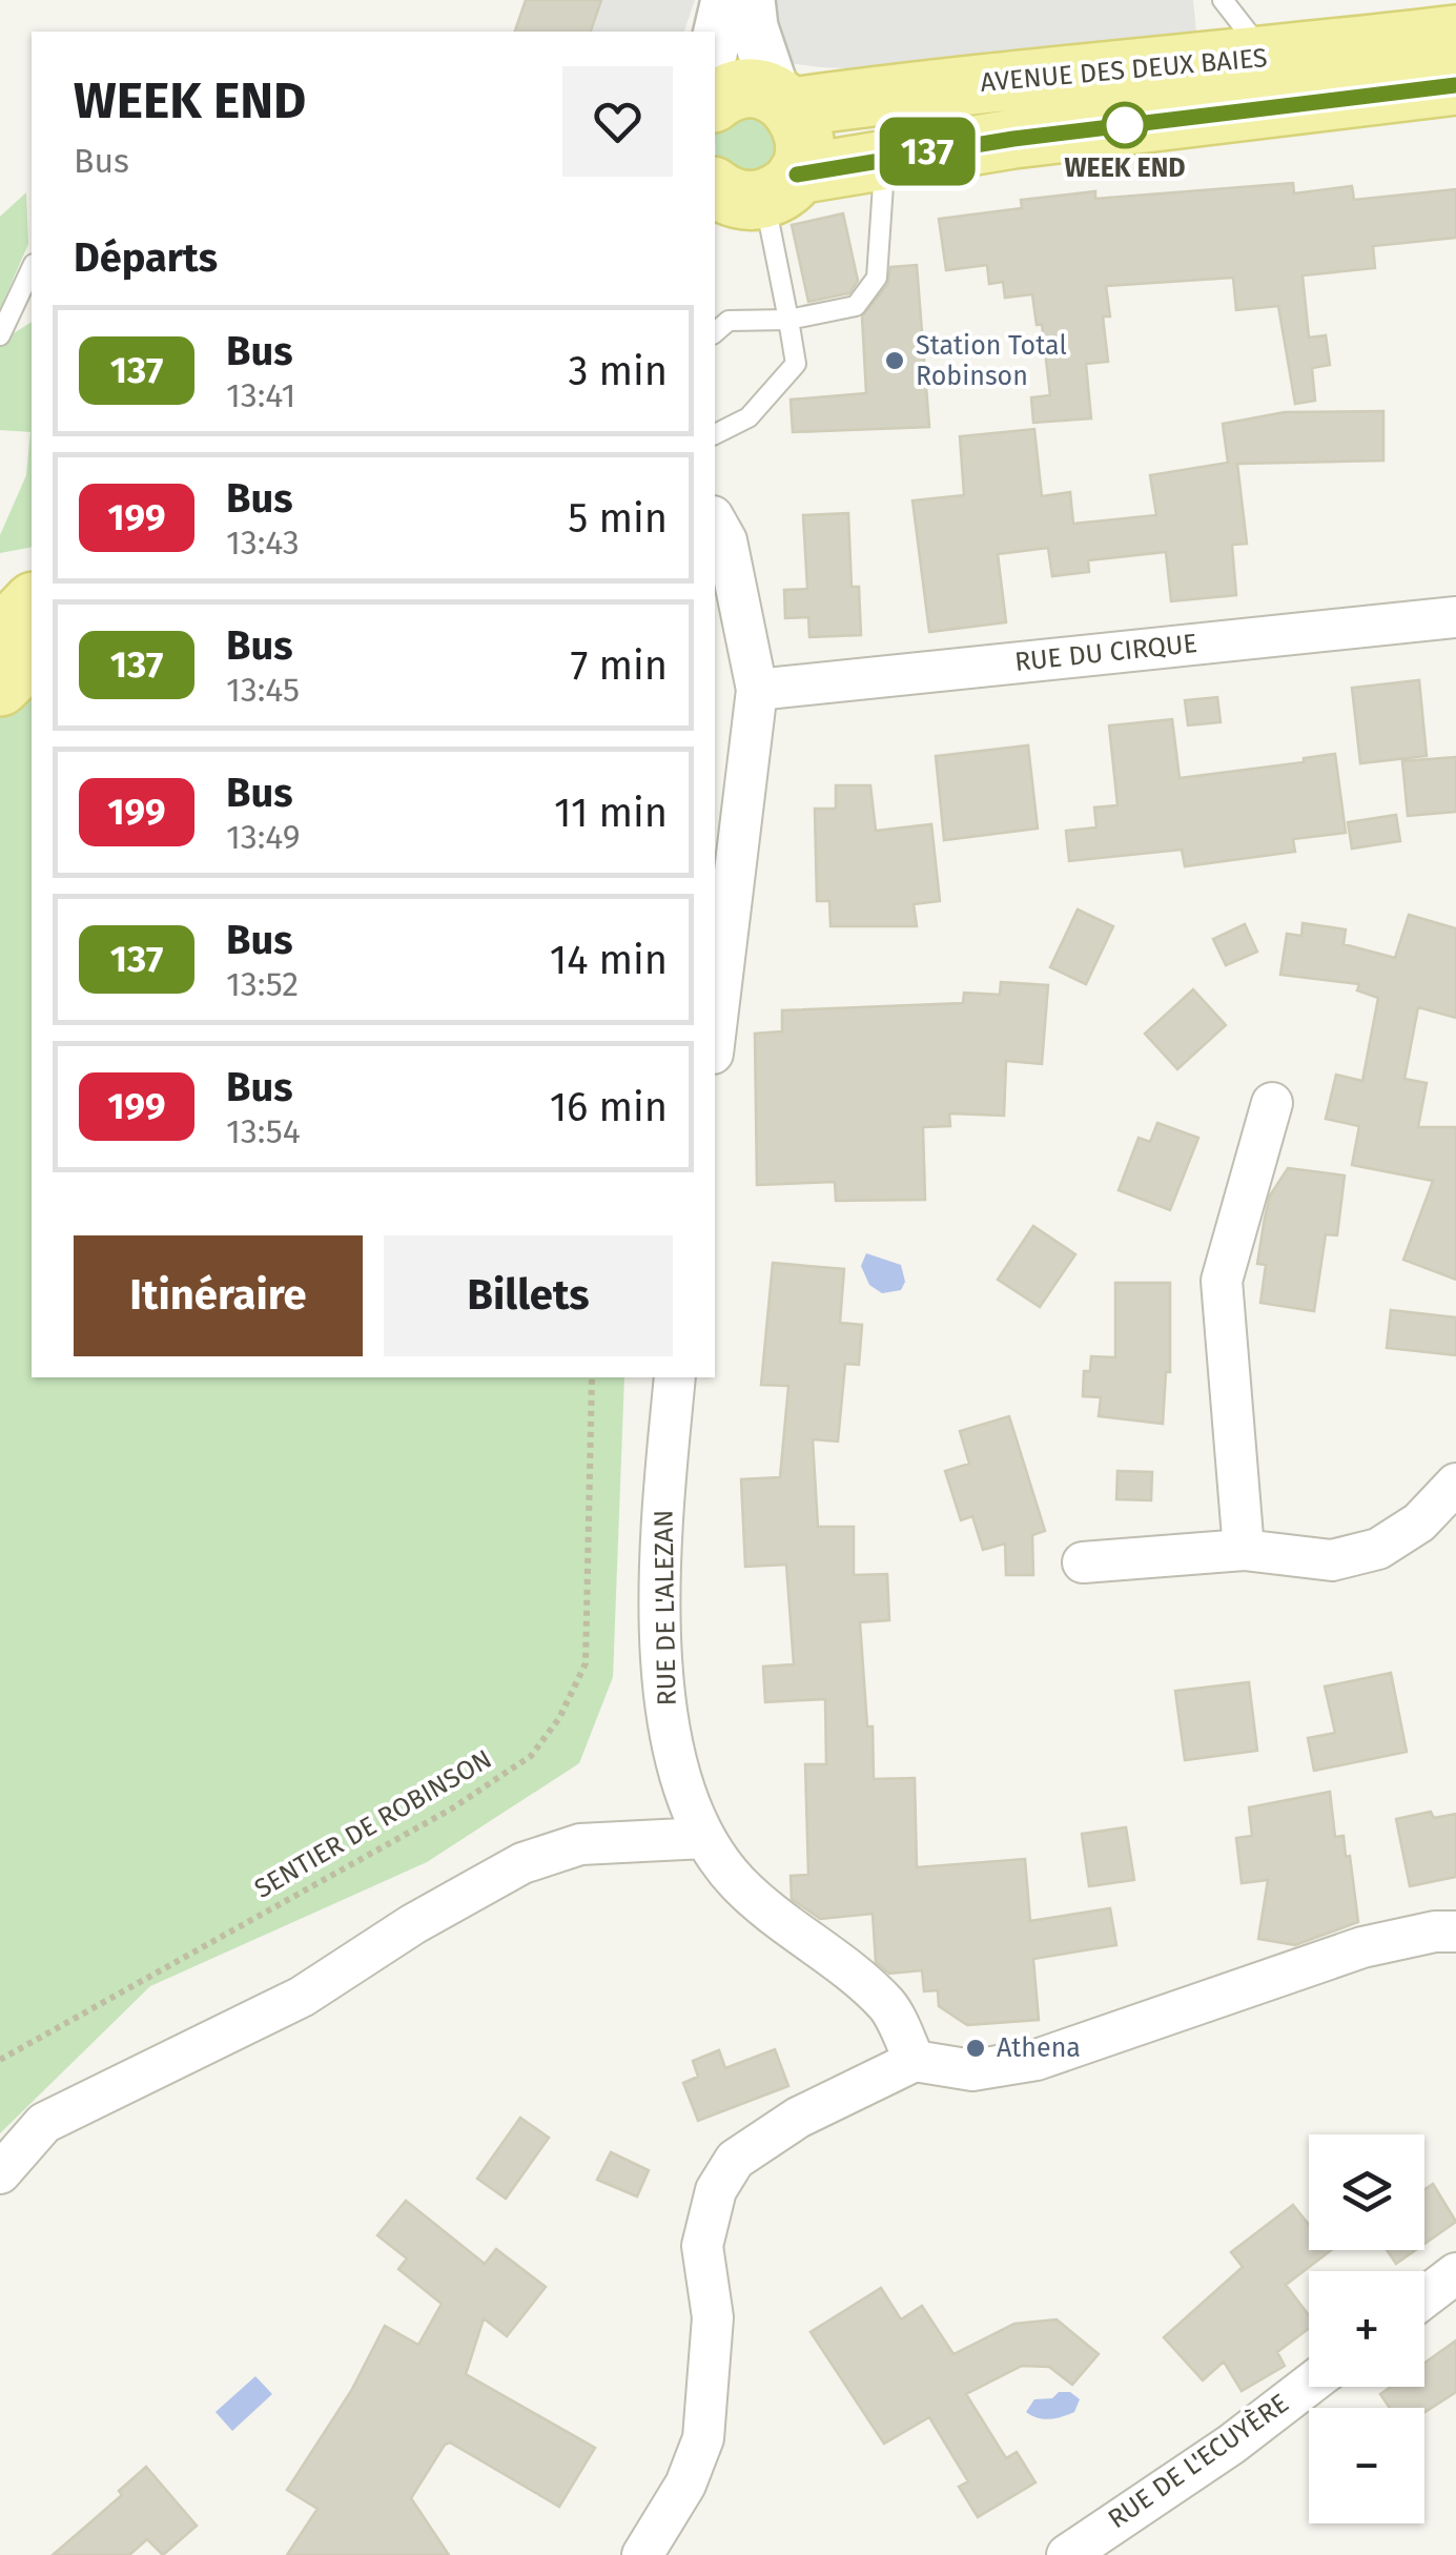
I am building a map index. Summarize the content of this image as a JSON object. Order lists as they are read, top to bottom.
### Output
{
  "streets": {
    "main road": ["AVENUE DES DEUX BAIES"],
    "street": ["RUE DU CIRQUE", "RUE DE L'ALEZAN", "RUE DE L'ECUYÈRE"],
    "path": ["SENTIER DE ROBINSON"]
  },
  "places": ["WEEK END", "Station Total Robinson", "Athena"],
  "lines": ["bus line 137"],
  "page": {
    "on_map": "137",
    "heading": [
      ["WEEK END", "Bus"],
      "Départs"
    ],
    "list": [
      {
        "mark": "137",
        "name": "Bus",
        "note": "13:41",
        "value": "3 min"
      },
      {
        "mark": "199",
        "name": "Bus",
        "note": "13:43",
        "value": "5 min"
      },
      {
        "mark": "137",
        "name": "Bus",
        "note": "13:45",
        "value": "7 min"
      },
      {
        "mark": "199",
        "name": "Bus",
        "note": "13:49",
        "value": "11 min"
      },
      {
        "mark": "137",
        "name": "Bus",
        "note": "13:52",
        "value": "14 min"
      },
      {
        "mark": "199",
        "name": "Bus",
        "note": "13:54",
        "value": "16 min"
      }
    ],
    "buttons": ["Itinéraire", "Billets"],
    "map_buttons": ["+", "−"]
  }
}
